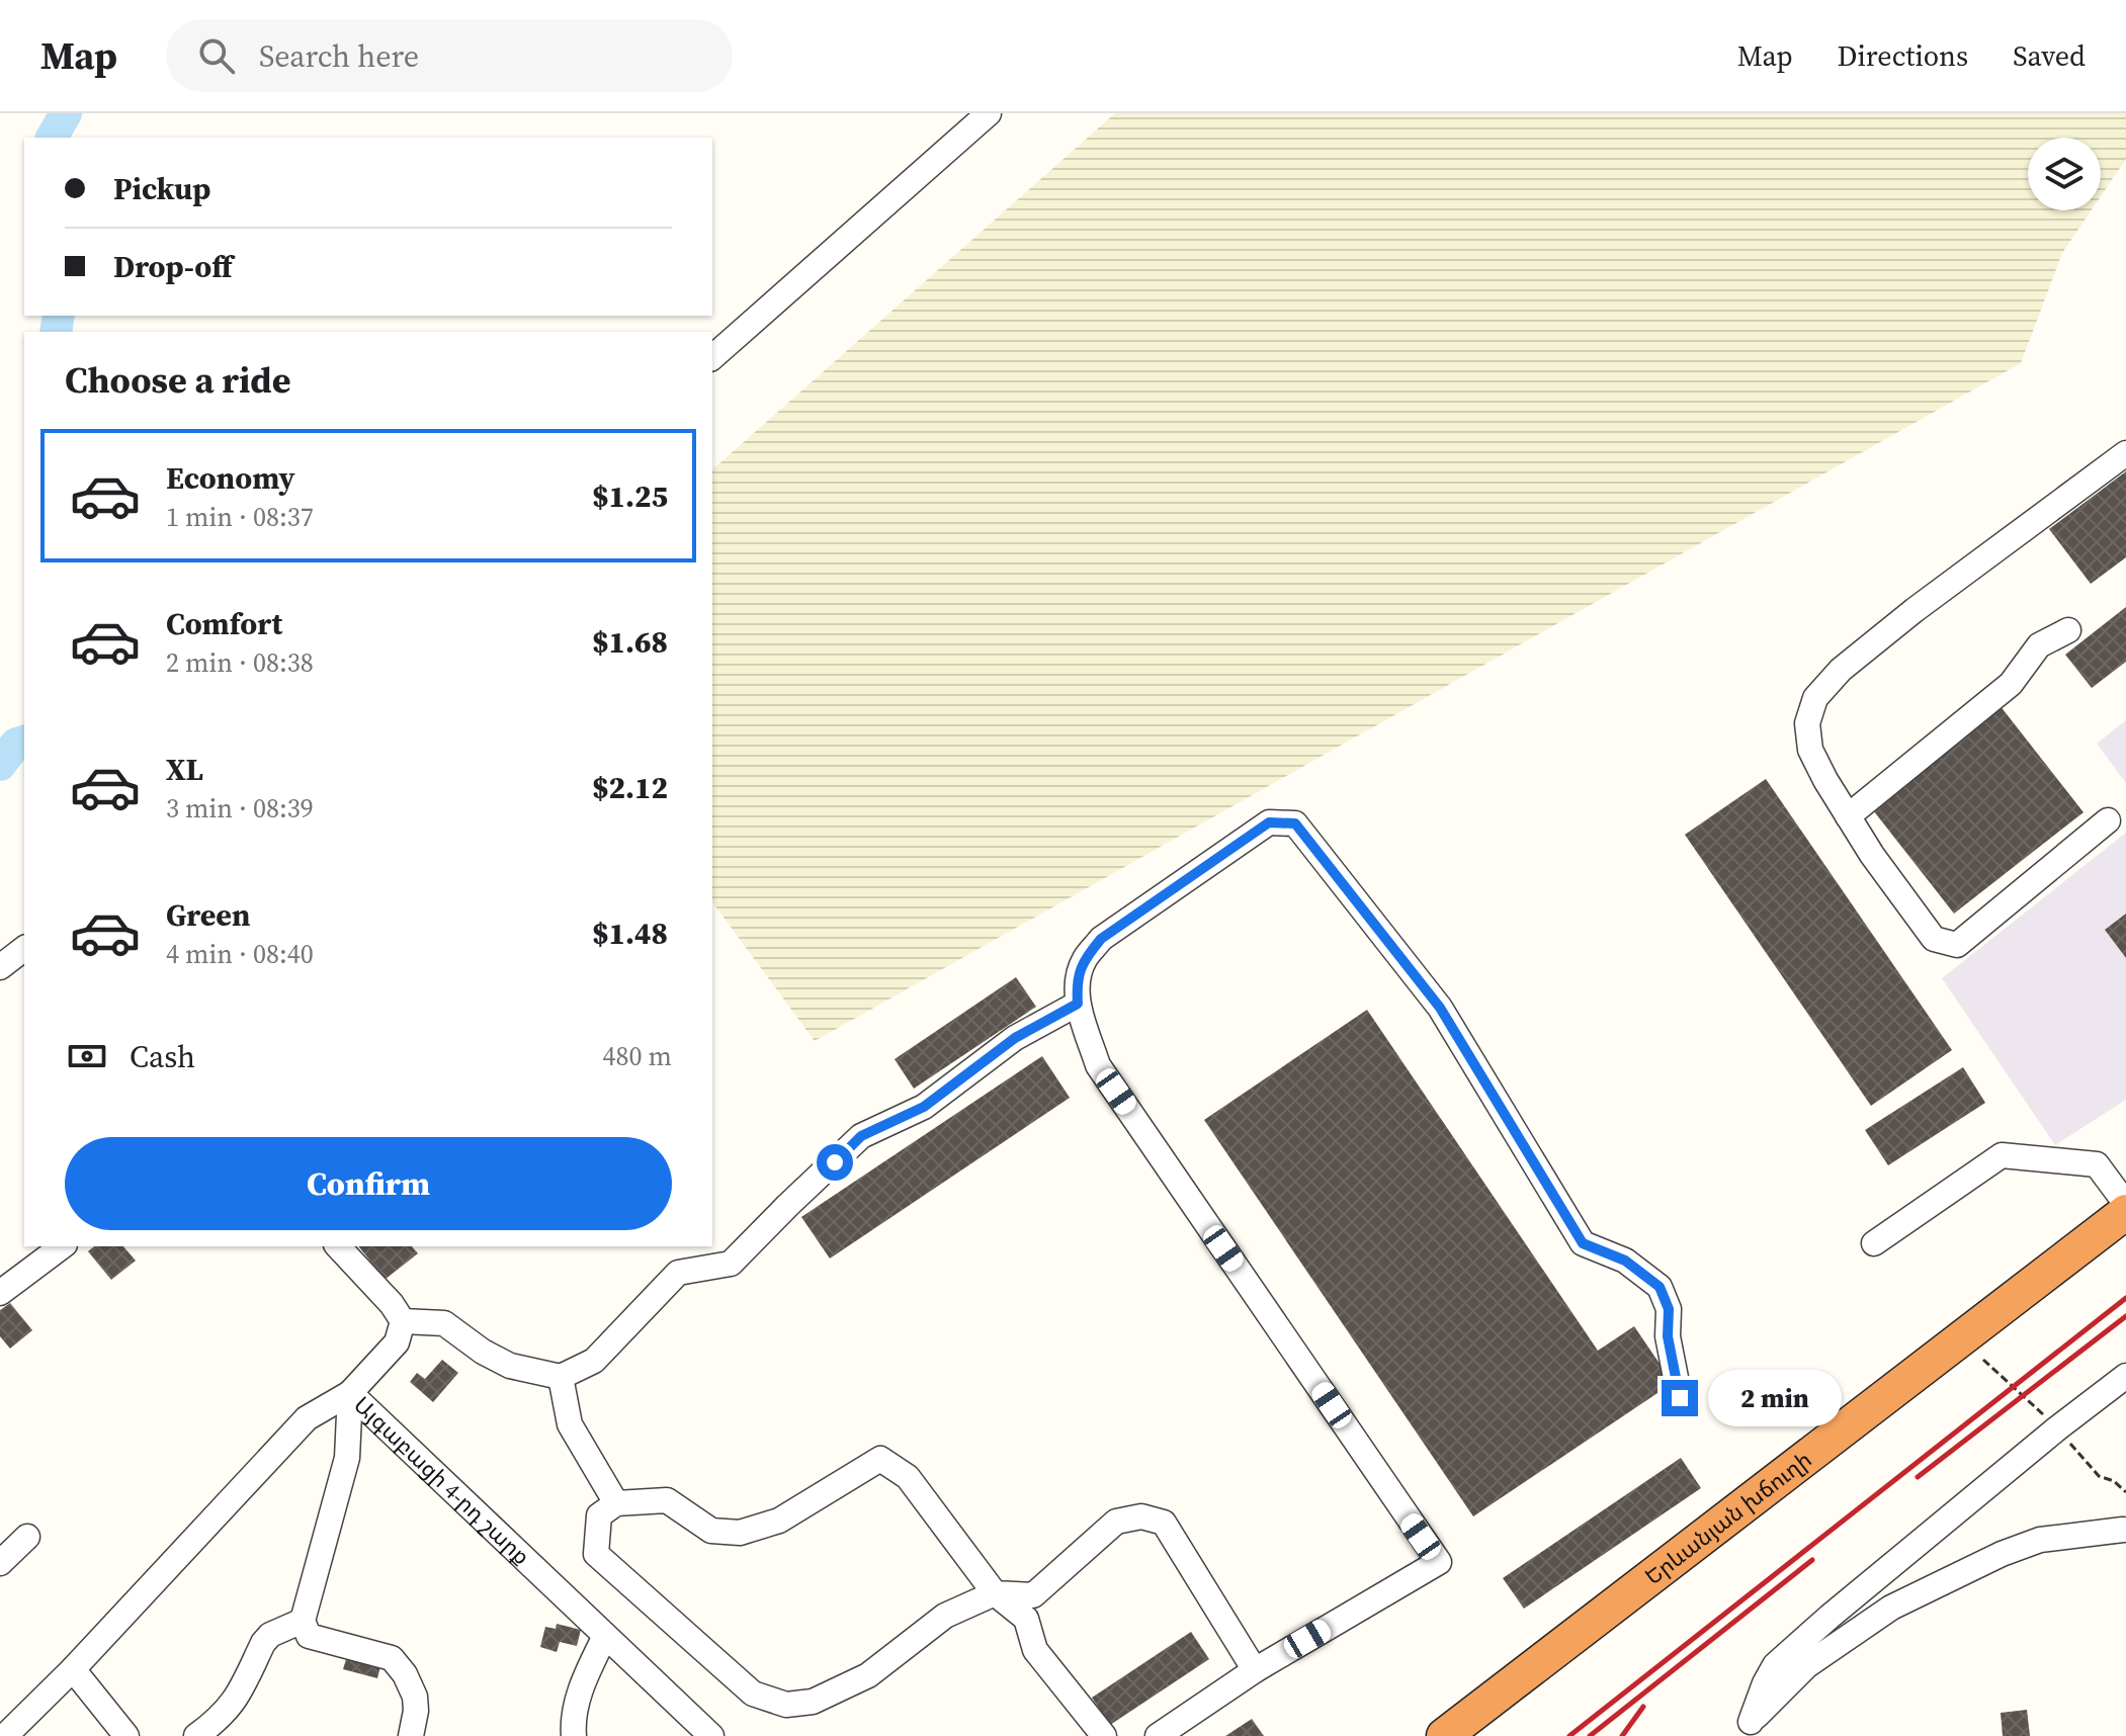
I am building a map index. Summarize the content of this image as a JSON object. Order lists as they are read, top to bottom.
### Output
{
  "streets": {
    "highway": ["Երևանյան խճուղի"],
    "street": ["Այգաբացի 4-րդ շարք"]
  },
  "page": {
    "header": "Map",
    "search": "Search here",
    "nav": ["Map", "Directions", "Saved"],
    "banner": ["Pickup", "Drop-off"],
    "heading": "Choose a ride",
    "list": [
      {
        "name": "Economy",
        "note": "1 min · 08:37",
        "value": "$1.25"
      },
      {
        "name": "Comfort",
        "note": "2 min · 08:38",
        "value": "$1.68"
      },
      {
        "name": "XL",
        "note": "3 min · 08:39",
        "value": "$2.12"
      },
      {
        "name": "Green",
        "note": "4 min · 08:40",
        "value": "$1.48"
      }
    ],
    "pay": ["Cash", "480 m"],
    "buttons": "Confirm",
    "bubble": "2 min"
  }
}
